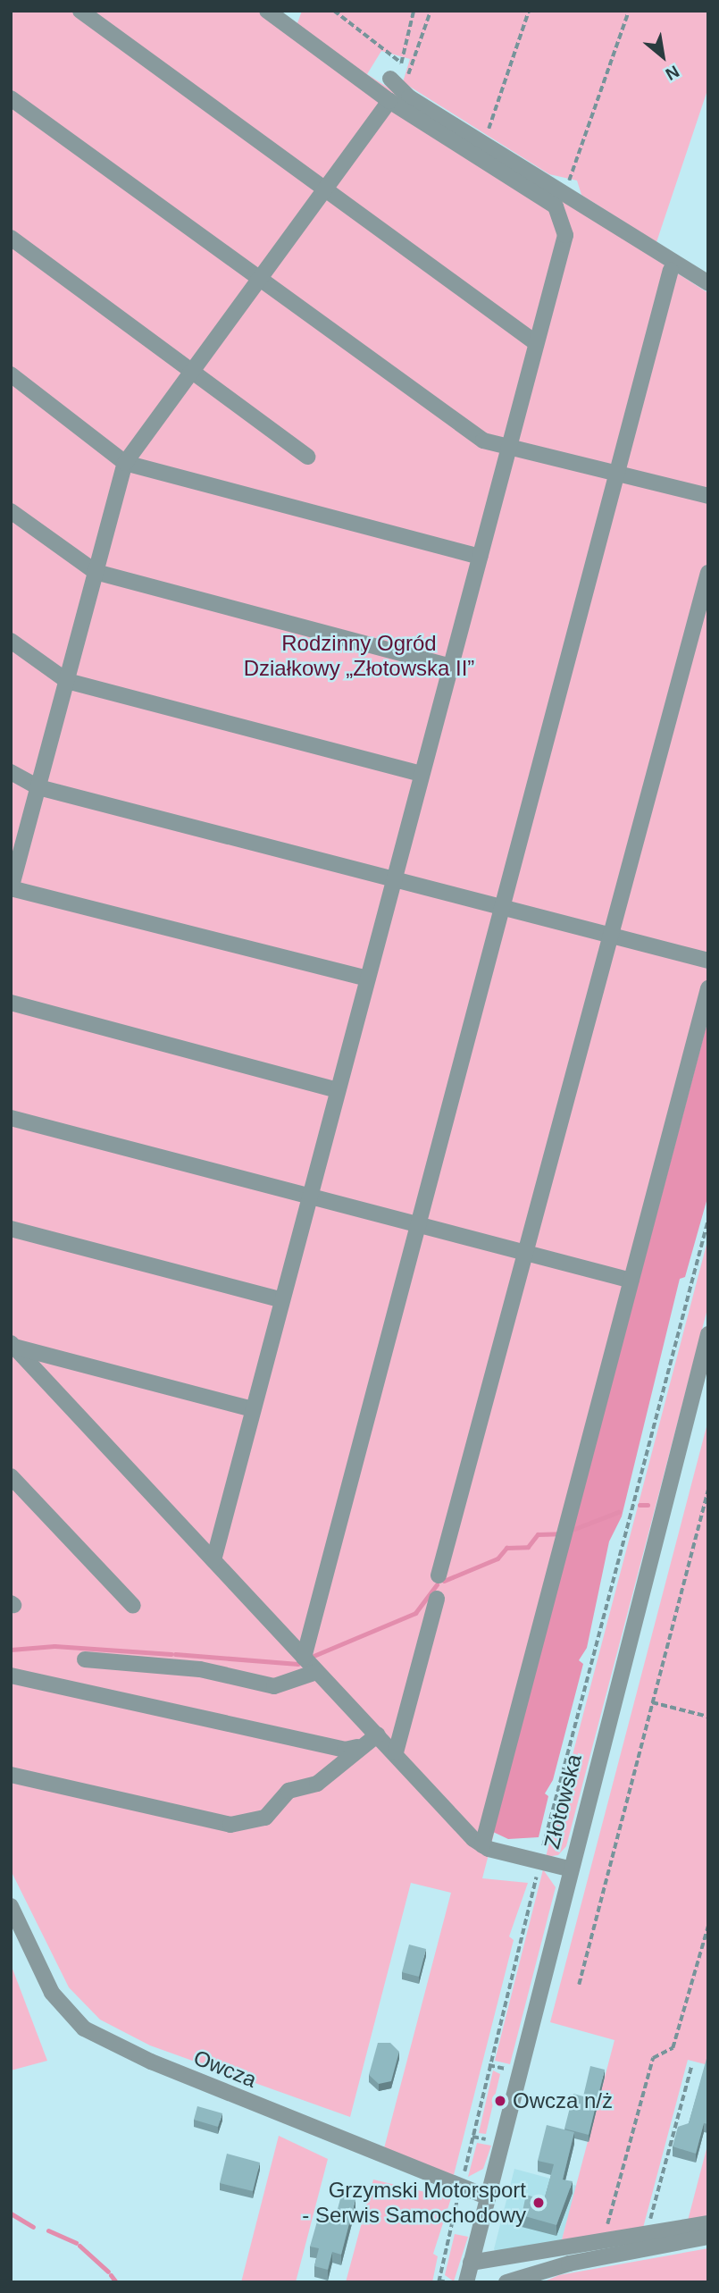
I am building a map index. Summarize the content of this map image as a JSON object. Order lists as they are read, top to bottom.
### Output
{
  "streets": {
    "street": ["Złotowska", "Owcza"]
  },
  "crossings": [
    ["Złotowska", "Owcza"]
  ],
  "parks": ["Rodzinny Ogród Działkowy „Złotowska II”"],
  "places": ["Owcza n/ż", "Grzymski Motorsport - Serwis Samochodowy"],
  "north": "bottom right"
}
